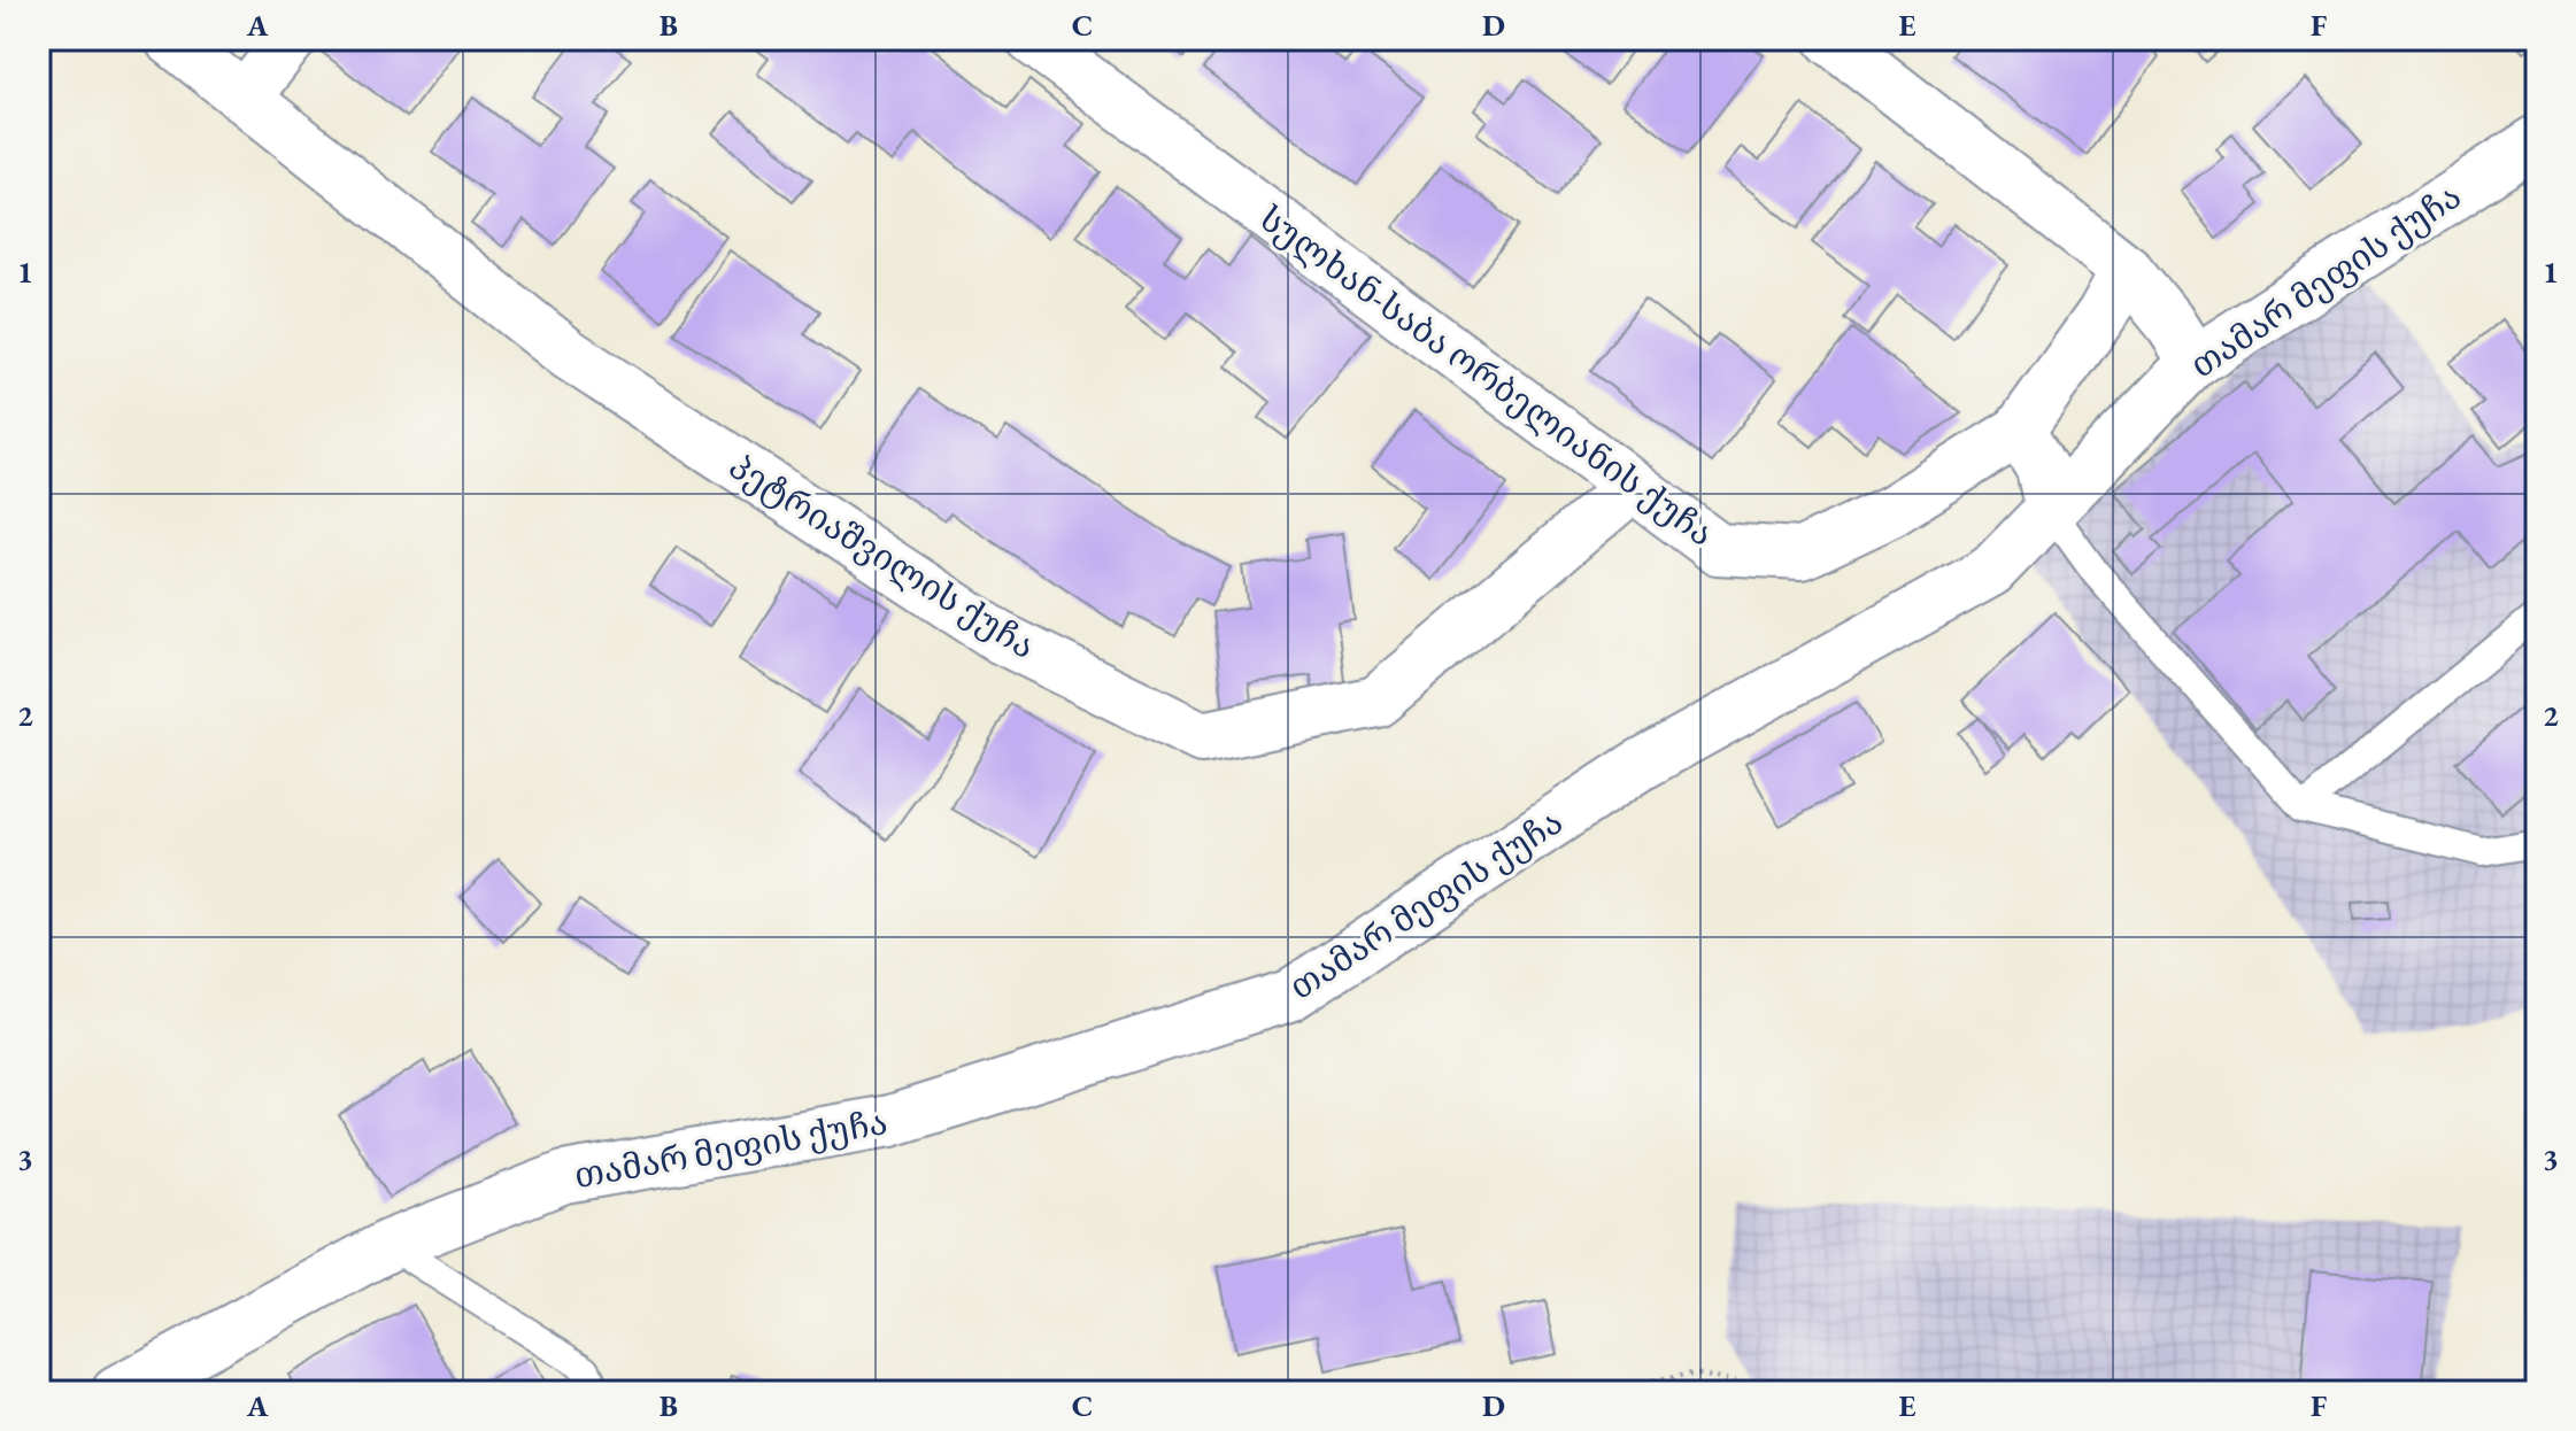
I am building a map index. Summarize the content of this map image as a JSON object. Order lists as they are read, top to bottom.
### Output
{
  "streets": {
    "street": ["თამარ მეფის ქუჩა", "სულხან-საბა ორბელიანის ქუჩა", "პეტრიაშვილის ქუჩა"]
  },
  "crossings": [
    ["სულხან-საბა ორბელიანის ქუჩა", "პეტრიაშვილის ქუჩა"]
  ],
  "grid": {
    "columns": [
      "A",
      "B",
      "C",
      "D",
      "E",
      "F"
    ],
    "rows": ["1", "2", "3"]
  }
}
